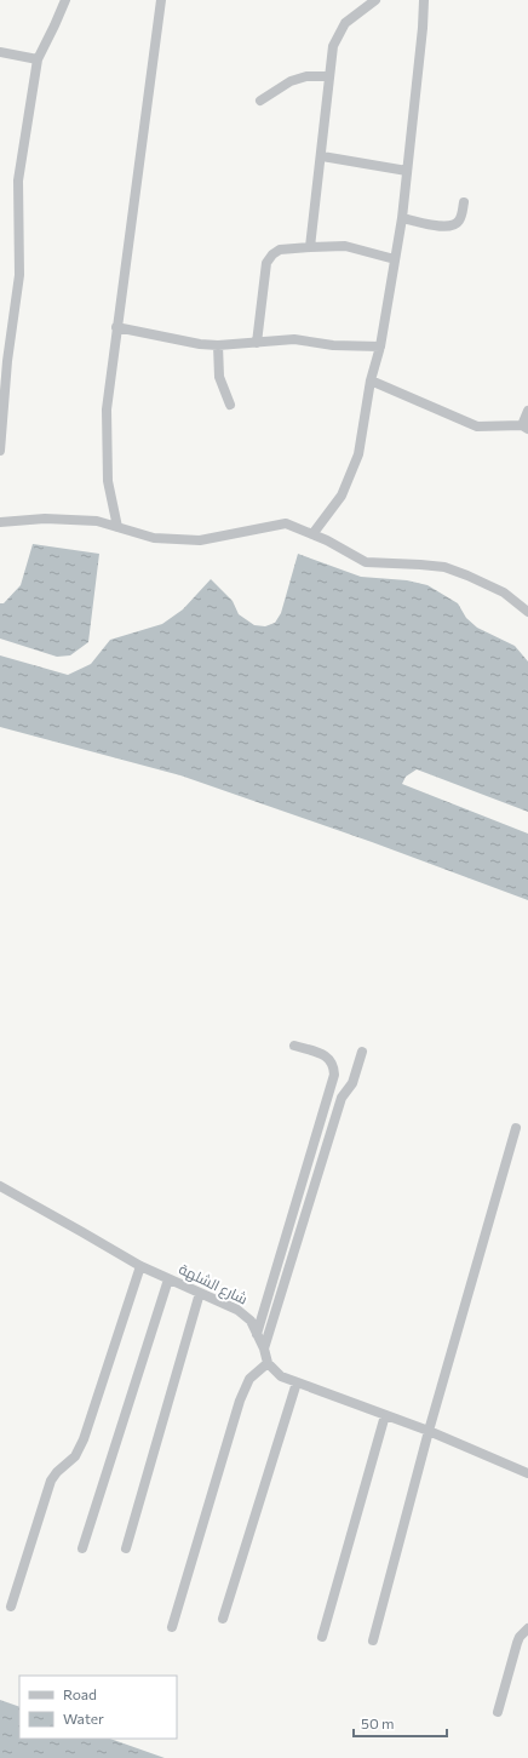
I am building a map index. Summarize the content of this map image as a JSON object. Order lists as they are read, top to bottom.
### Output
{
  "streets": {
    "street": ["شارع الشلهة"]
  },
  "legend": ["Road", "Water"],
  "scale_bar": "50 m"
}
